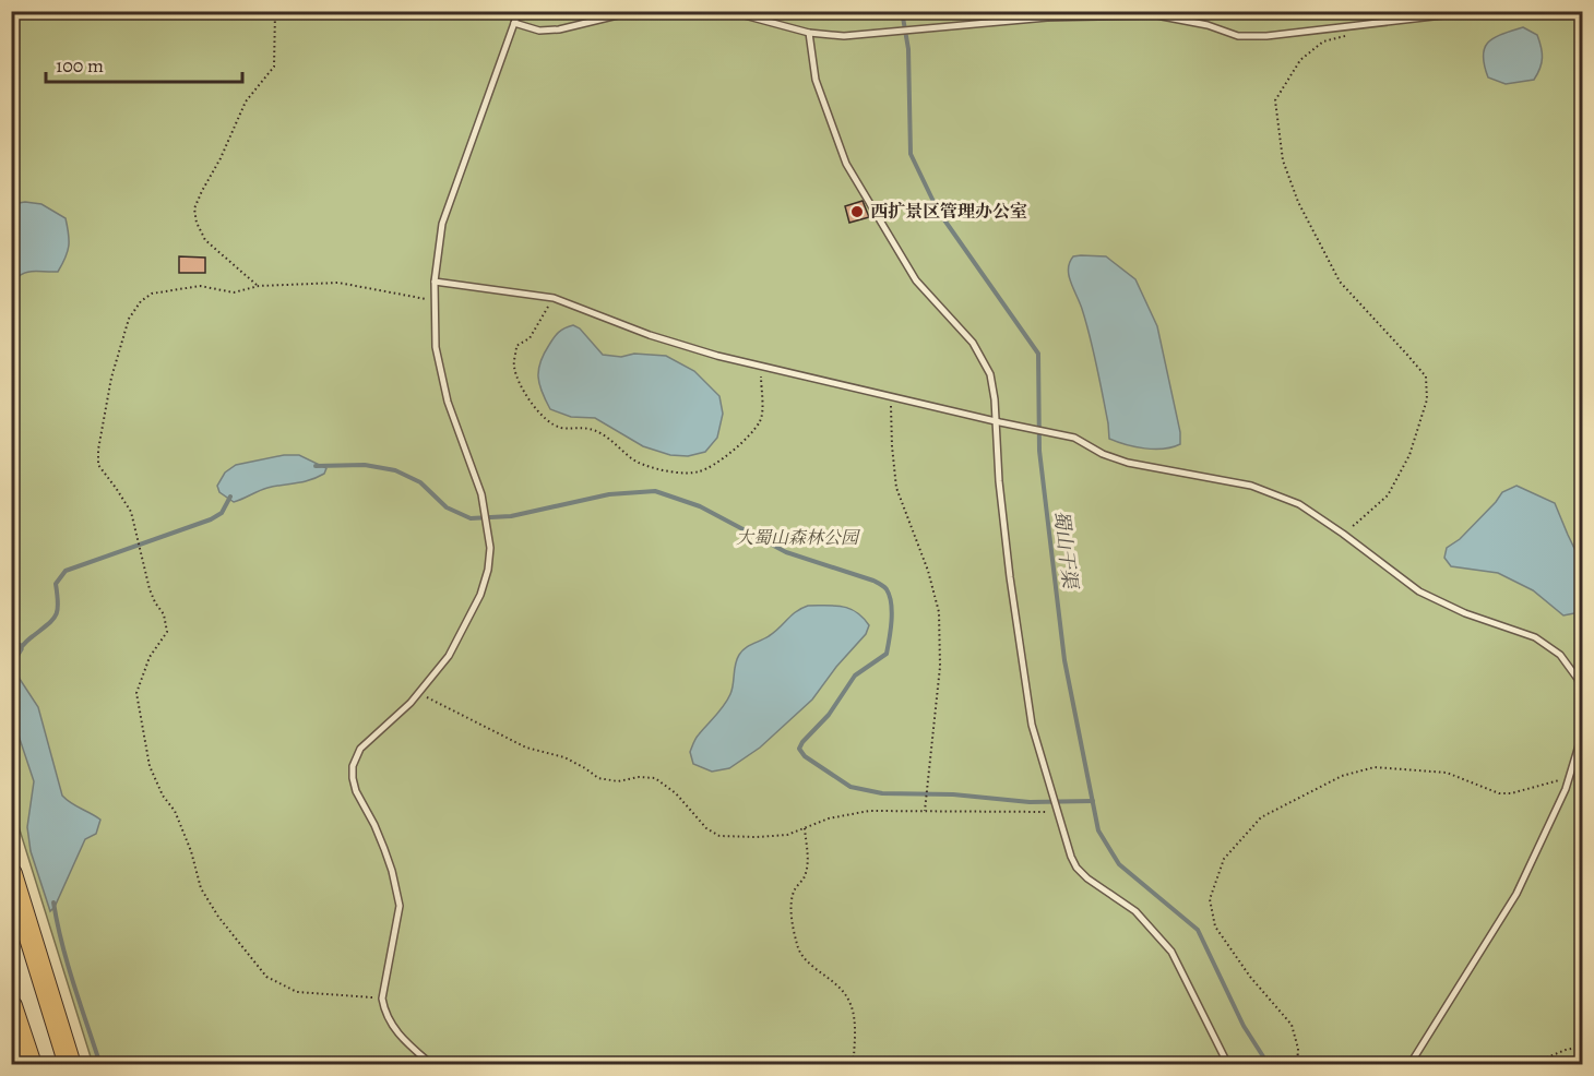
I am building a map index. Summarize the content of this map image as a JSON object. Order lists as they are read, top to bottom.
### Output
{
  "water": ["蜀山干渠"],
  "parks": ["大蜀山森林公园"],
  "places": ["西扩景区管理办公室"],
  "scale_bar": "100 m"
}
